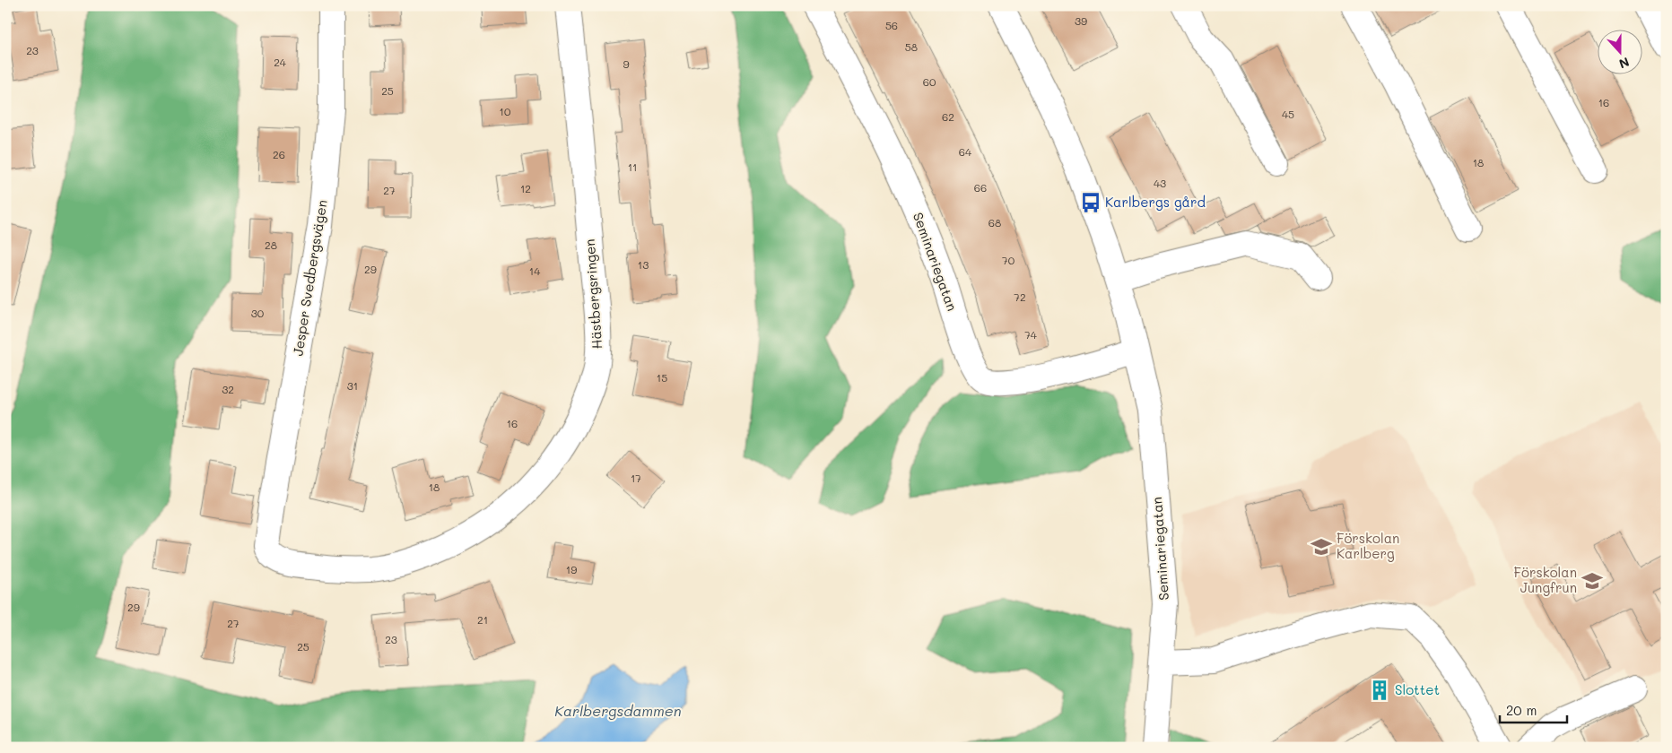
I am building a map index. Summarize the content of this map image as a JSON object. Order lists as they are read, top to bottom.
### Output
{
  "streets": {
    "street": ["Seminariegatan", "Jesper Svedbergsvägen", "Hästbergsringen"]
  },
  "crossings": [
    ["Jesper Svedbergsvägen", "Hästbergsringen"]
  ],
  "water": ["Karlbergsdammen"],
  "places": {
    "bus stop": ["Karlbergs gård"],
    "school or university": ["Förskolan Karlberg", "Förskolan Jungfrun"],
    "building": ["Slottet"]
  },
  "house_numbers": [
    "39",
    "56",
    "58",
    "23",
    "24",
    "9",
    "60",
    "25",
    "16",
    "10",
    "45",
    "62",
    "64",
    "26",
    "18",
    "11",
    "43",
    "66",
    "12",
    "27",
    "68",
    "28",
    "70",
    "13",
    "29",
    "14",
    "72",
    "30",
    "74",
    "15",
    "31",
    "32",
    "16",
    "17",
    "18",
    "19",
    "29",
    "21",
    "27",
    "23",
    "25"
  ],
  "scale_bar": "20 m",
  "north": "bottom"
}
